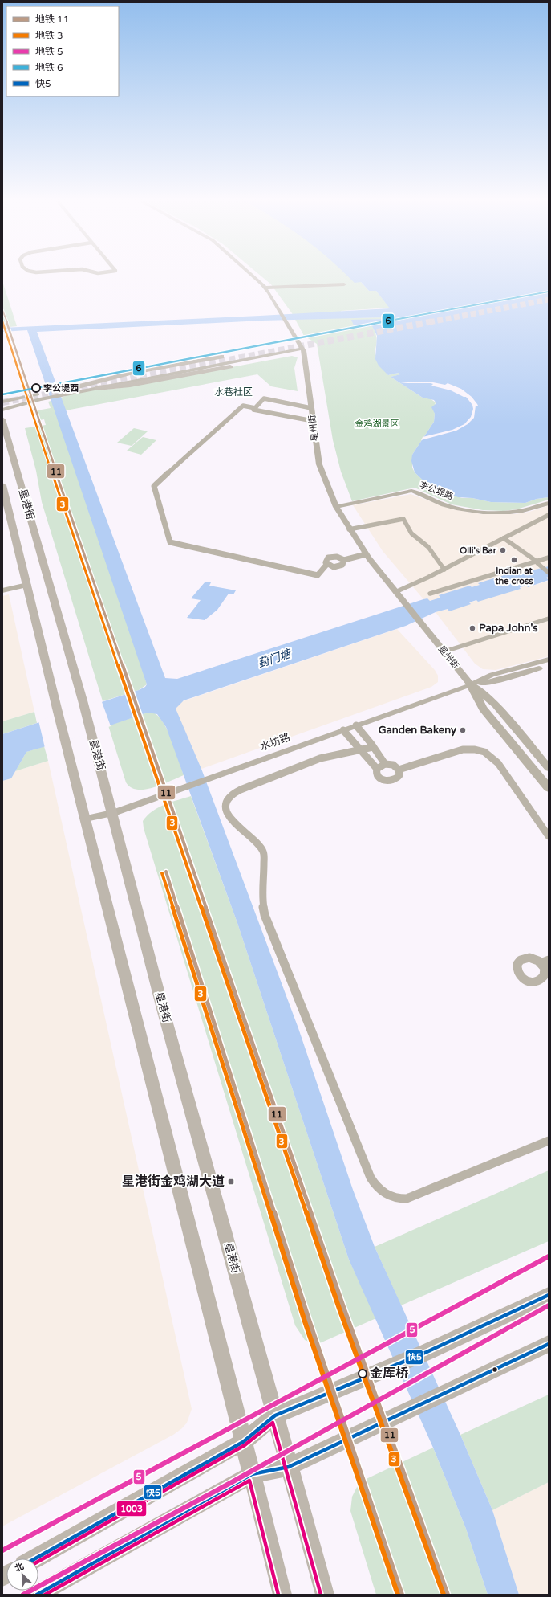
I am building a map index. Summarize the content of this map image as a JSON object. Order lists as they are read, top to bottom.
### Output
{
  "streets": {
    "main road": ["星州街", "星港街"],
    "street": ["李公堤路", "水坊路"]
  },
  "crossings": [
    ["星州街", "李公堤路"],
    ["星州街", "水坊路"],
    ["星港街", "水坊路"]
  ],
  "districts": ["水巷社区"],
  "water": ["葑门塘"],
  "parks": ["金鸡湖景区"],
  "places": {
    "other": [
      "李公堤西",
      "Olli's Bar",
      "Indian at the cross",
      "Papa John's",
      "Ganden Bakeny",
      "金厍桥"
    ],
    "transit": ["星港街金鸡湖大道"]
  },
  "lines": [
    "metro line 6",
    "metro line 11",
    "metro line 3",
    "metro line 5",
    "transit line 快5",
    "transit line 1003"
  ],
  "legend": [
    "地铁 11",
    "地铁 3",
    "地铁 5",
    "地铁 6",
    "快5"
  ],
  "north": "top left"
}
